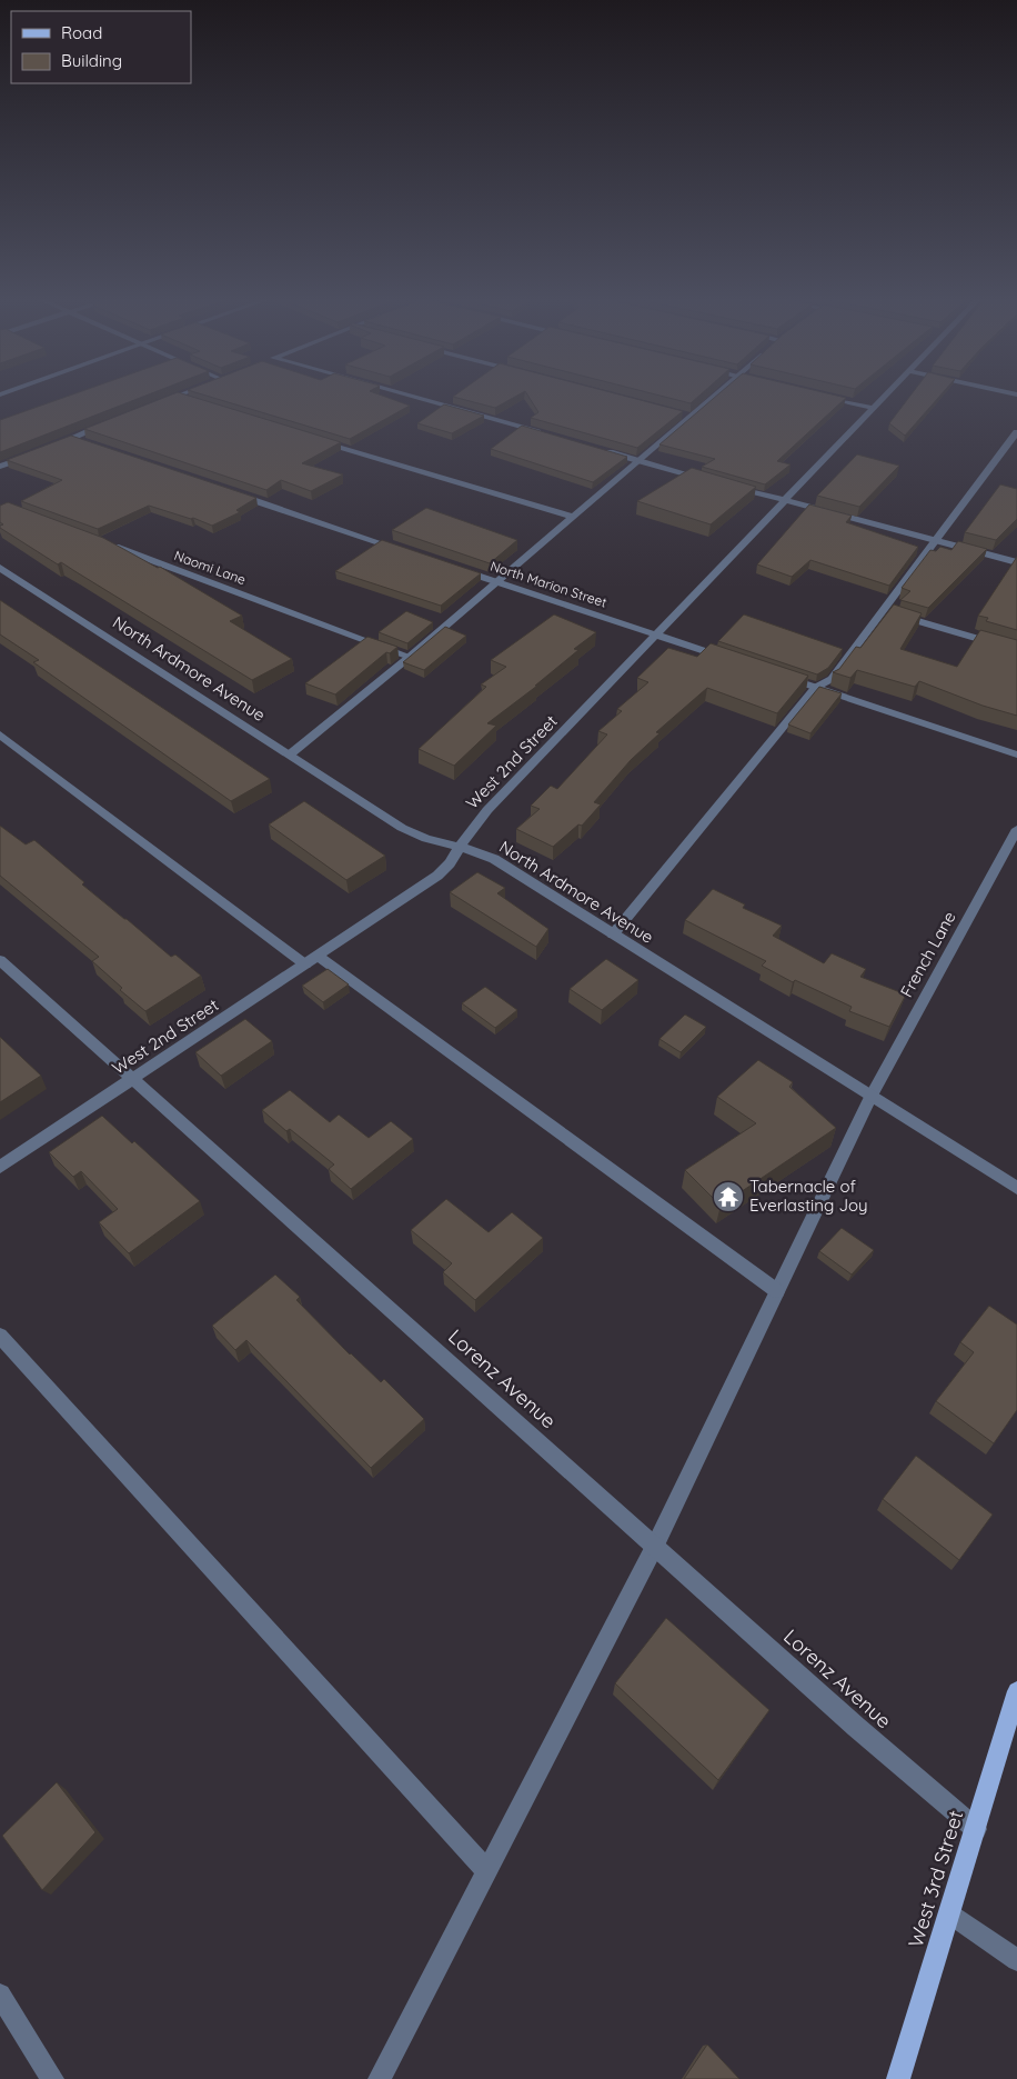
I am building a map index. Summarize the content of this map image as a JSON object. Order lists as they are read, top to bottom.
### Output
{
  "streets": {
    "main road": ["West 3rd Street"],
    "street": [
      "Naomi Lane",
      "North Marion Street",
      "North Ardmore Avenue",
      "West 2nd Street",
      "French Lane",
      "Lorenz Avenue"
    ]
  },
  "crossings": [
    ["North Marion Street", "West 2nd Street"],
    ["North Ardmore Avenue", "West 2nd Street"],
    ["North Ardmore Avenue", "French Lane"],
    ["West 2nd Street", "Lorenz Avenue"],
    ["French Lane", "Lorenz Avenue"],
    ["Lorenz Avenue", "West 3rd Street"]
  ],
  "places": {
    "temple": ["Tabernacle of Everlasting Joy"]
  },
  "legend": ["Road", "Building"]
}
